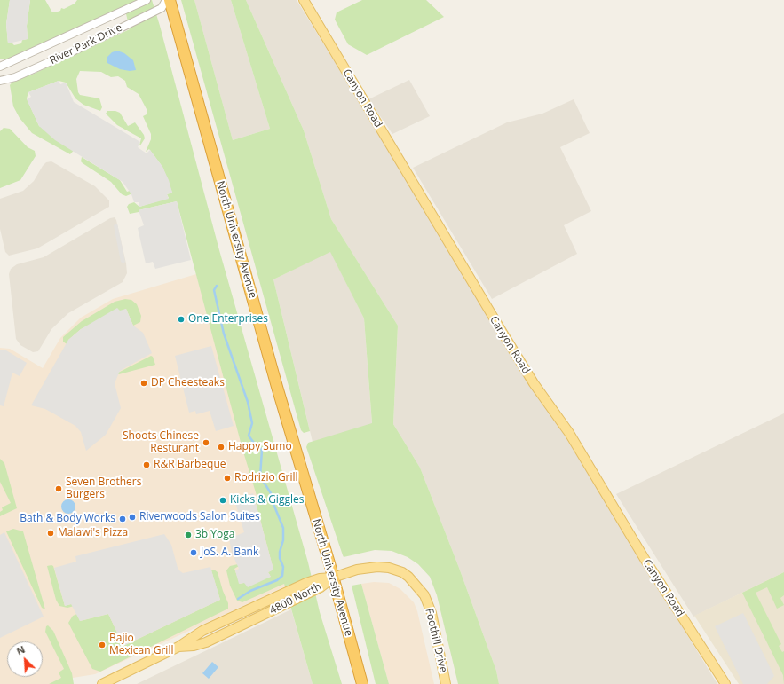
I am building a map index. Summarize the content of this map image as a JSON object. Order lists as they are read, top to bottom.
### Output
{
  "streets": {
    "highway": ["North University Avenue"],
    "main road": ["Canyon Road", "4800 North", "Foothill Drive"],
    "street": ["River Park Drive"]
  },
  "crossings": [
    ["North University Avenue", "4800 North"],
    ["North University Avenue", "Foothill Drive"],
    ["4800 North", "Foothill Drive"]
  ],
  "places": [
    "One Enterprises",
    "DP Cheesteaks",
    "Shoots Chinese Resturant",
    "Happy Sumo",
    "R&R Barbeque",
    "Rodrizio Grill",
    "Seven Brothers Burgers",
    "Kicks & Giggles",
    "Riverwoods Salon Suites",
    "Bath & Body Works",
    "Malawi's Pizza",
    "3b Yoga",
    "JoS. A. Bank",
    "Bajio Mexican Grill"
  ],
  "north": "top left"
}
